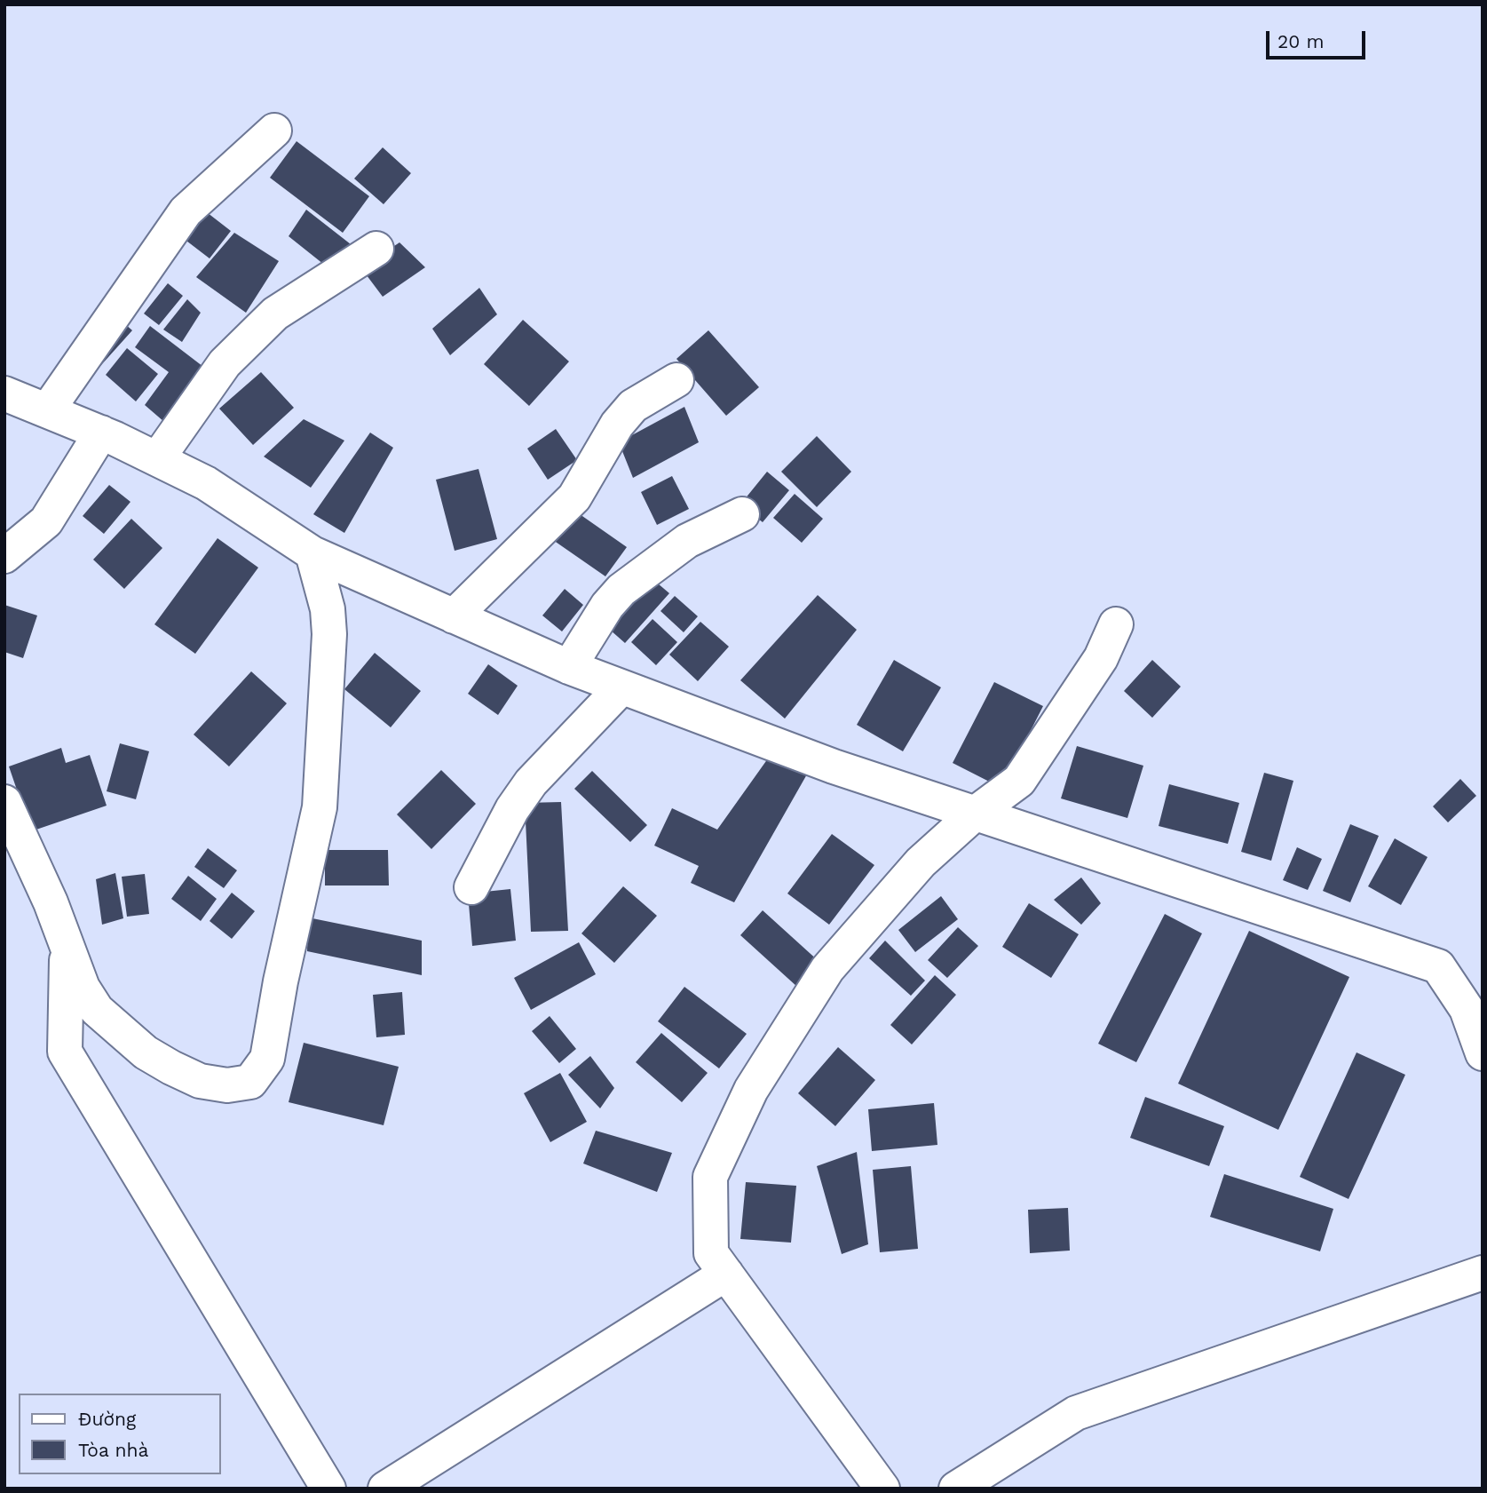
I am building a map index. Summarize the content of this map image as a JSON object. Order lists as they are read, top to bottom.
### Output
{
  "legend": ["Đường", "Tòa nhà"],
  "scale_bar": "20 m"
}
